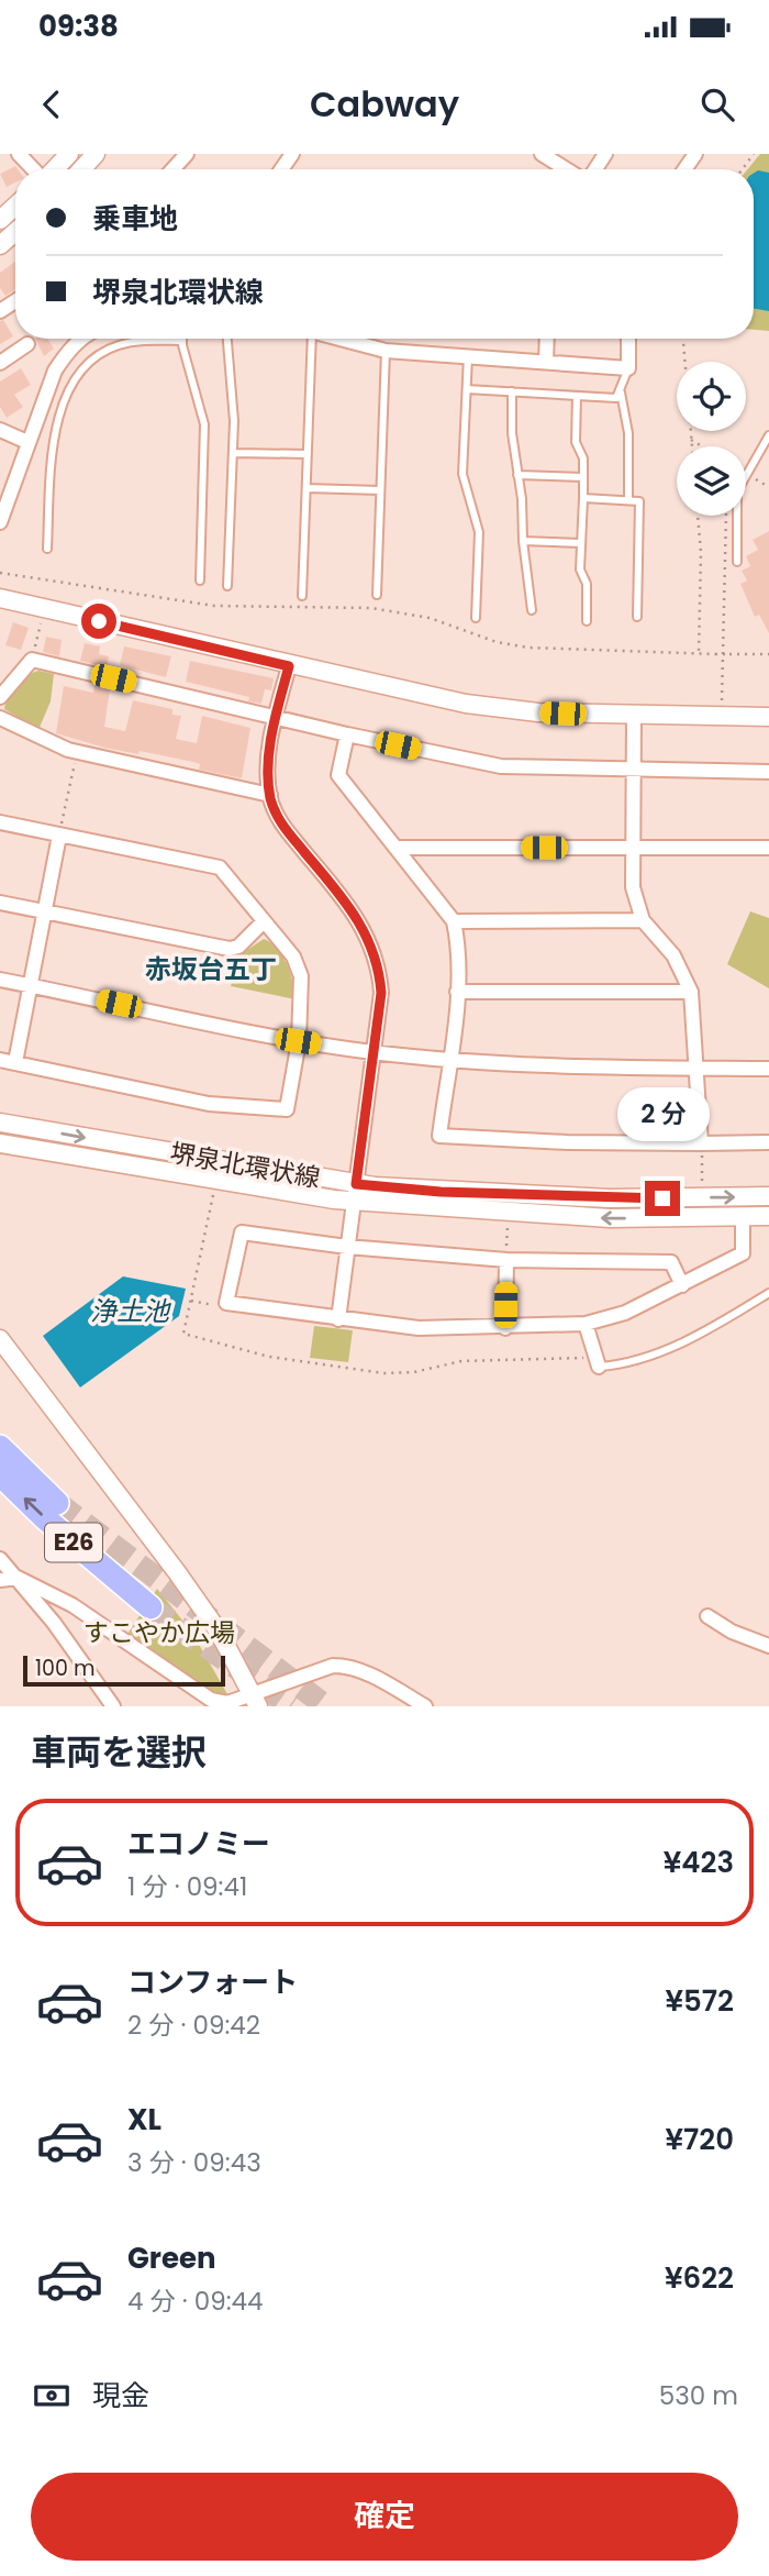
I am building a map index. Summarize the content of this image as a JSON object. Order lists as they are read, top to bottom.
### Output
{
  "streets": {
    "highway": ["E26"],
    "main road": ["堺泉北環状線"]
  },
  "districts": ["赤坂台五丁"],
  "water": ["浄土池"],
  "parks": ["すこやか広場"],
  "scale_bar": "100 m",
  "page": {
    "status": "09:38",
    "header": "Cabway",
    "banner": ["乗車地", "堺泉北環状線"],
    "bubble": "2 分",
    "scale": "100 m",
    "heading": "車両を選択",
    "list": [
      {
        "name": "エコノミー",
        "note": "1 分 · 09:41",
        "value": "¥423"
      },
      {
        "name": "コンフォート",
        "note": "2 分 · 09:42",
        "value": "¥572"
      },
      {
        "name": "XL",
        "note": "3 分 · 09:43",
        "value": "¥720"
      },
      {
        "name": "Green",
        "note": "4 分 · 09:44",
        "value": "¥622"
      }
    ],
    "pay": ["現金", "530 m"],
    "buttons": "確定"
  }
}
